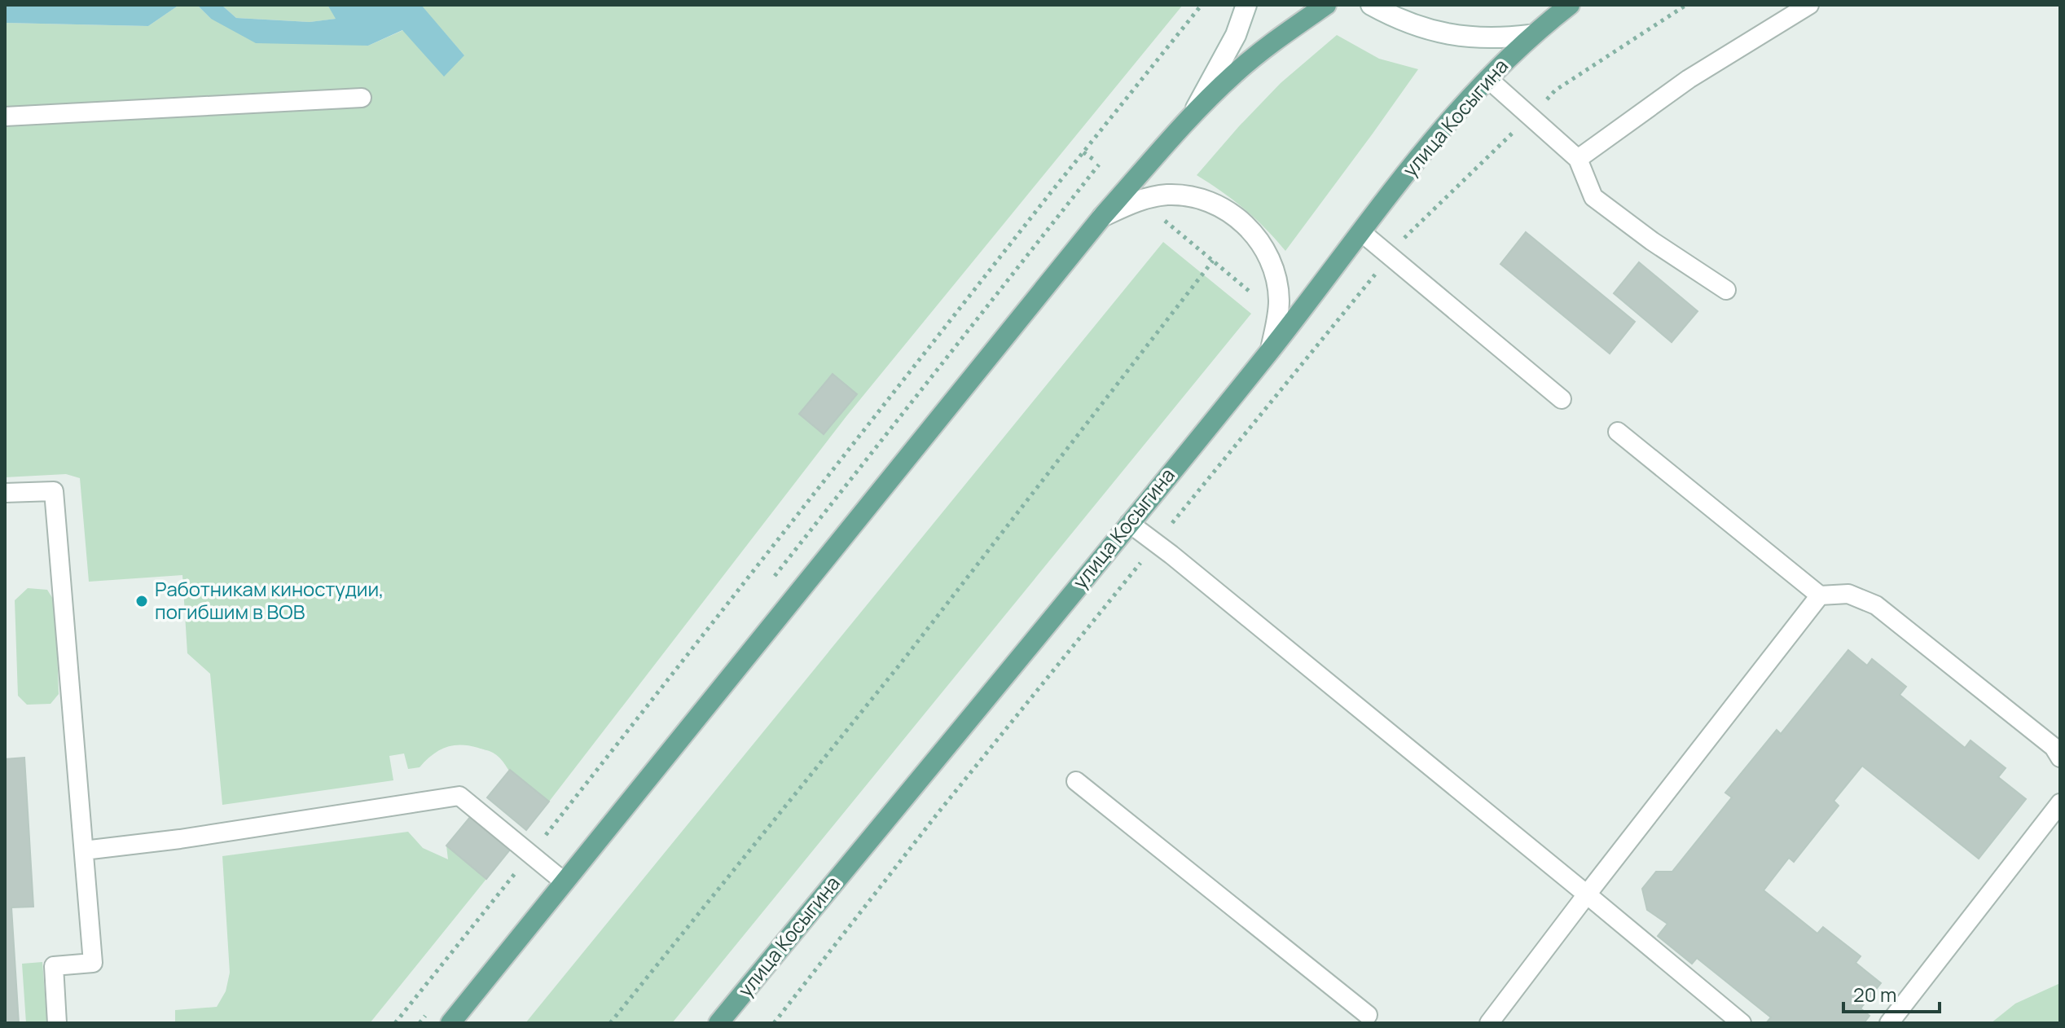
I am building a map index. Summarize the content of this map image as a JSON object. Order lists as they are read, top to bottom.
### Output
{
  "streets": {
    "main road": ["улица Косыгина"]
  },
  "places": ["Работникам киностудии, погибшим в ВОВ"],
  "scale_bar": "20 m"
}
